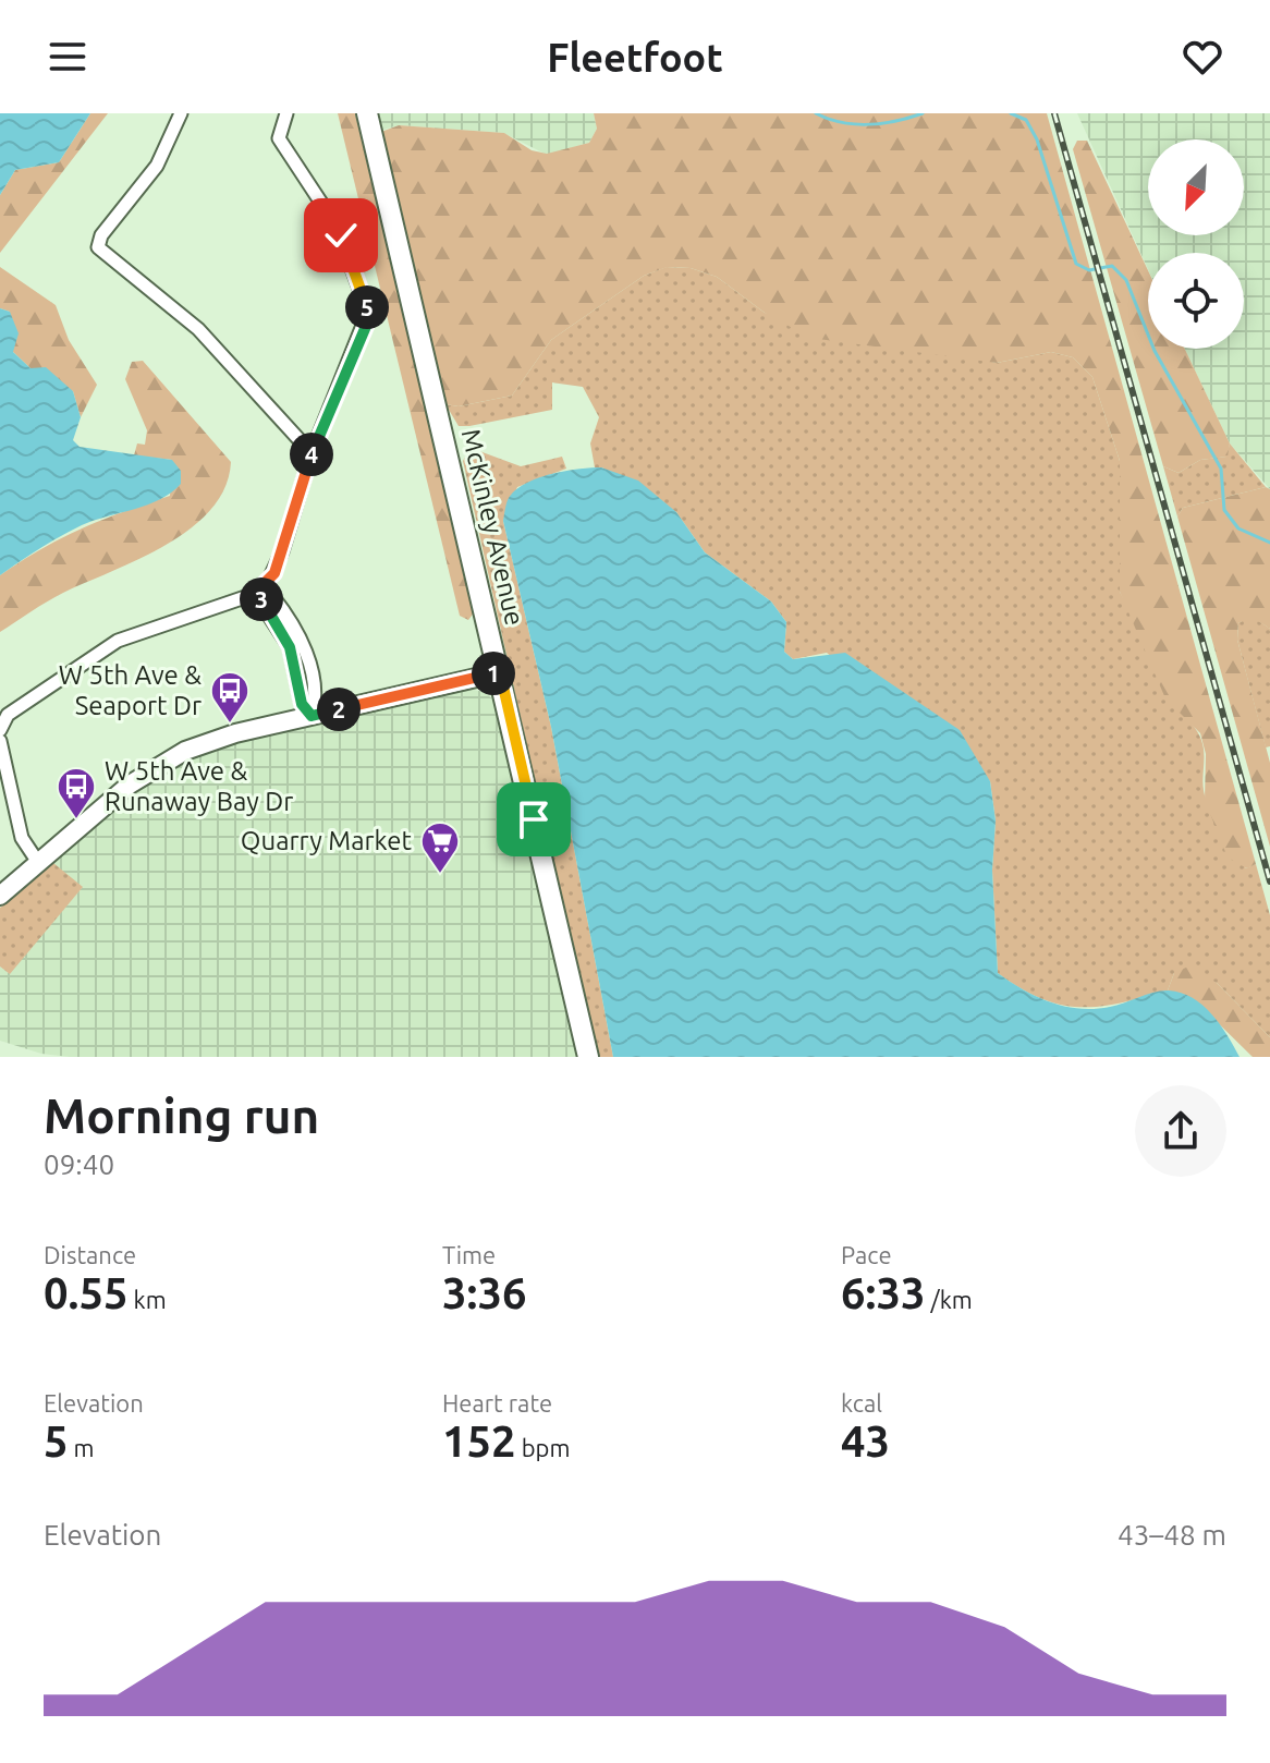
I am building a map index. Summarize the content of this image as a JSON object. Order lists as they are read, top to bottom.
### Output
{
  "streets": {
    "main road": ["McKinley Avenue"]
  },
  "places": {
    "bus stop": ["W 5th Ave & Seaport Dr", "W 5th Ave & Runaway Bay Dr"],
    "supermarket": ["Quarry Market"]
  },
  "north": "bottom left",
  "page": {
    "header": "Fleetfoot",
    "pins": [
      "5",
      "4",
      "3",
      "1",
      "2"
    ],
    "heading": ["Morning run", "09:40"],
    "stats": [
      ["Distance", "0.55 km"],
      ["Time", "3:36"],
      ["Pace", "6:33 /km"],
      ["Elevation", "5 m"],
      ["Heart rate", "152 bpm"],
      ["kcal", "43"]
    ],
    "chart": ["Elevation", "43–48 m"]
  }
}
